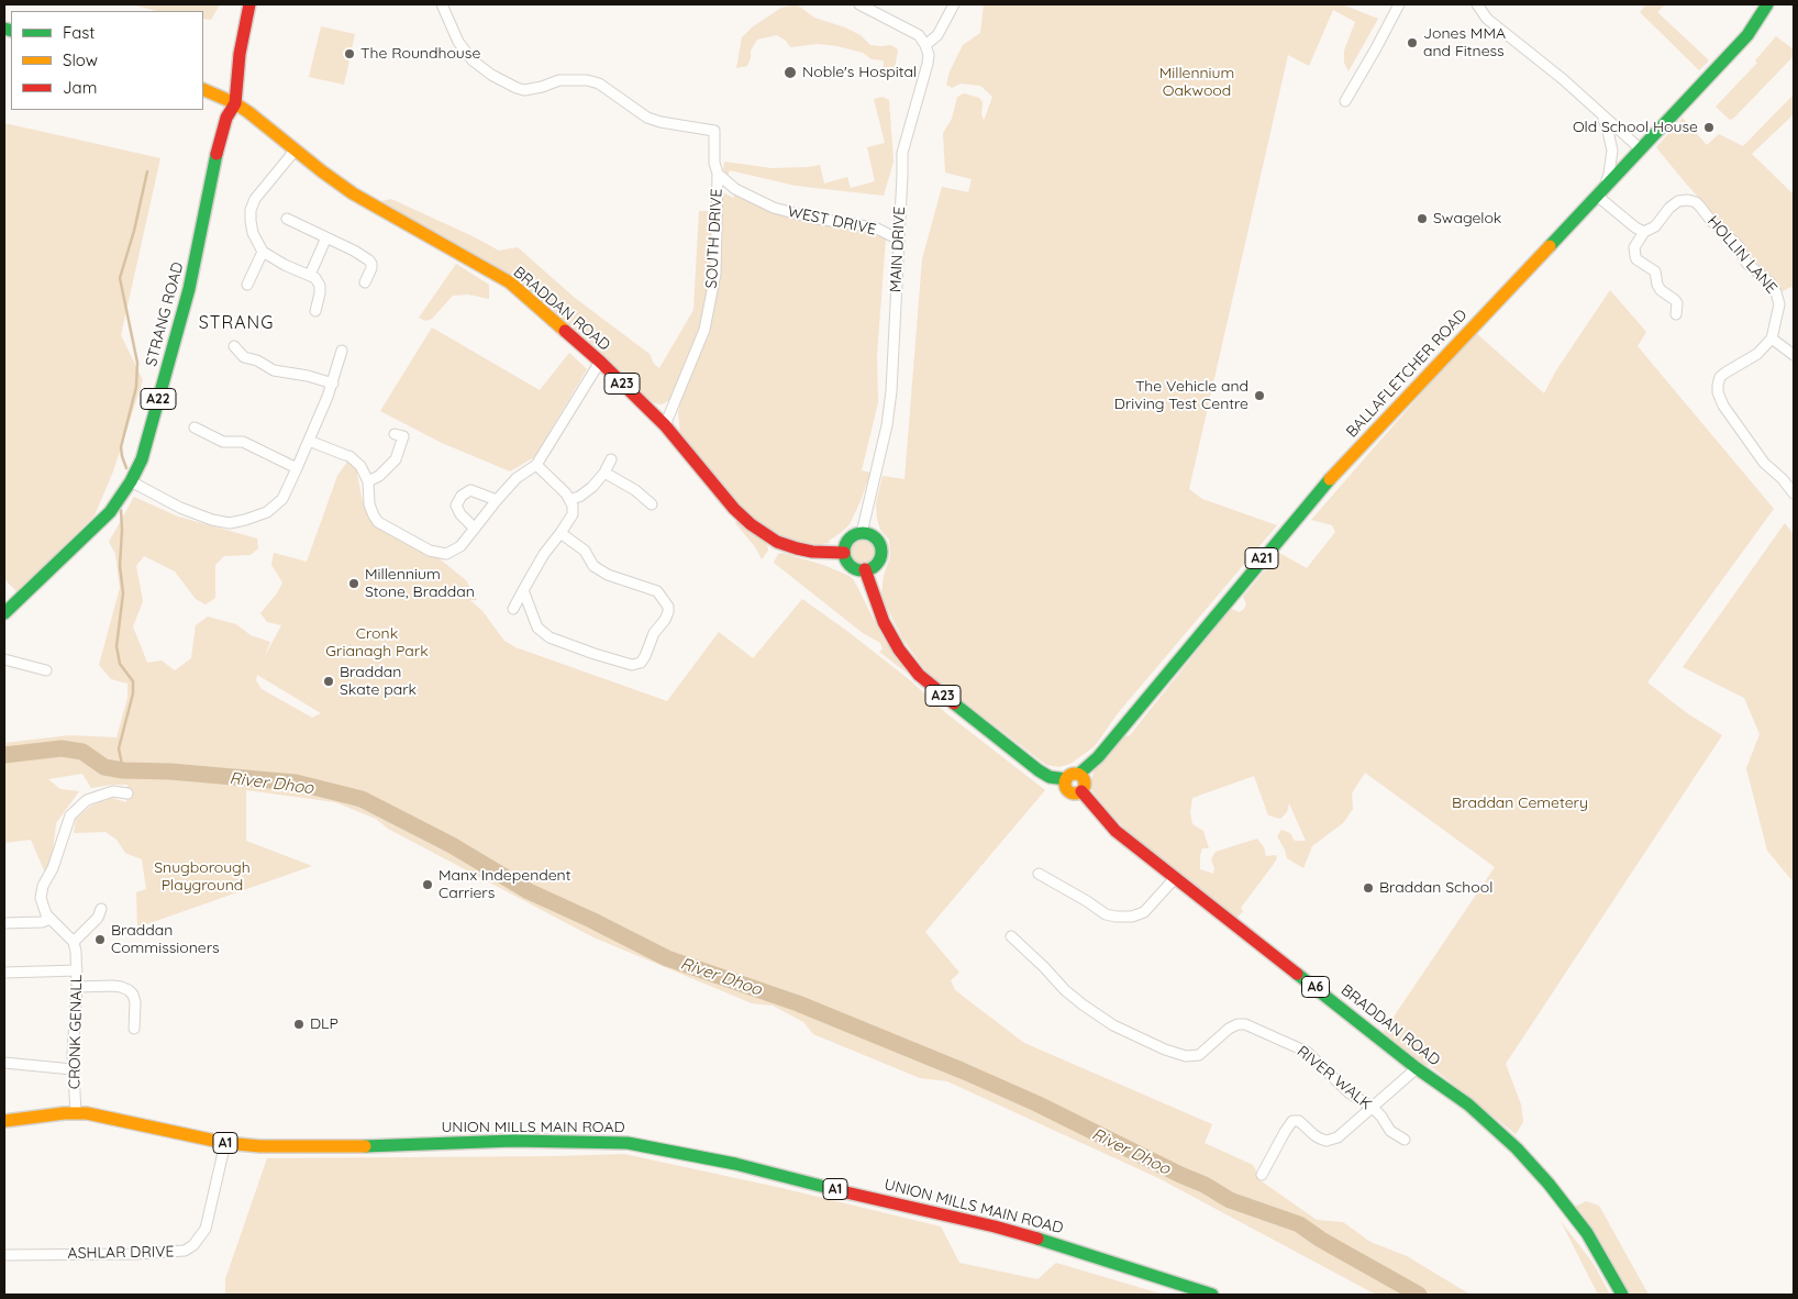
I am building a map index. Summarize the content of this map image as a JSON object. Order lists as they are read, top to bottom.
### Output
{
  "streets": {
    "main road": [
      "BRADDAN ROAD",
      "STRANG ROAD",
      "BALLAFLETCHER ROAD",
      "A23",
      "A22",
      "A21",
      "A6",
      "UNION MILLS MAIN ROAD",
      "A1"
    ],
    "street": [
      "WEST DRIVE",
      "SOUTH DRIVE",
      "MAIN DRIVE",
      "HOLLIN LANE",
      "CRONK GENALL",
      "RIVER WALK",
      "ASHLAR DRIVE"
    ]
  },
  "crossings": [
    ["WEST DRIVE", "SOUTH DRIVE"],
    ["WEST DRIVE", "MAIN DRIVE"],
    ["SOUTH DRIVE", "BRADDAN ROAD"],
    ["MAIN DRIVE", "BRADDAN ROAD"],
    ["MAIN DRIVE", "A23"],
    ["BRADDAN ROAD", "STRANG ROAD"],
    ["BRADDAN ROAD", "BALLAFLETCHER ROAD"],
    ["BRADDAN ROAD", "A23"],
    ["BRADDAN ROAD", "A22"],
    ["STRANG ROAD", "A23"],
    ["STRANG ROAD", "A22"],
    ["BALLAFLETCHER ROAD", "A23"],
    ["A23", "A22"],
    ["CRONK GENALL", "UNION MILLS MAIN ROAD"],
    ["UNION MILLS MAIN ROAD", "ASHLAR DRIVE"]
  ],
  "districts": ["STRANG"],
  "water": ["River Dhoo"],
  "parks": [
    "Millennium Oakwood",
    "Cronk Grianagh Park",
    "Braddan Cemetery",
    "Snugborough Playground"
  ],
  "places": [
    "Jones MMA and Fitness",
    "The Roundhouse",
    "Noble's Hospital",
    "Old School House",
    "Swagelok",
    "The Vehicle and Driving Test Centre",
    "Millennium Stone, Braddan",
    "Braddan Skate park",
    "Manx Independent Carriers",
    "Braddan School",
    "Braddan Commissioners",
    "DLP"
  ],
  "legend": ["Fast", "Slow", "Jam"]
}
